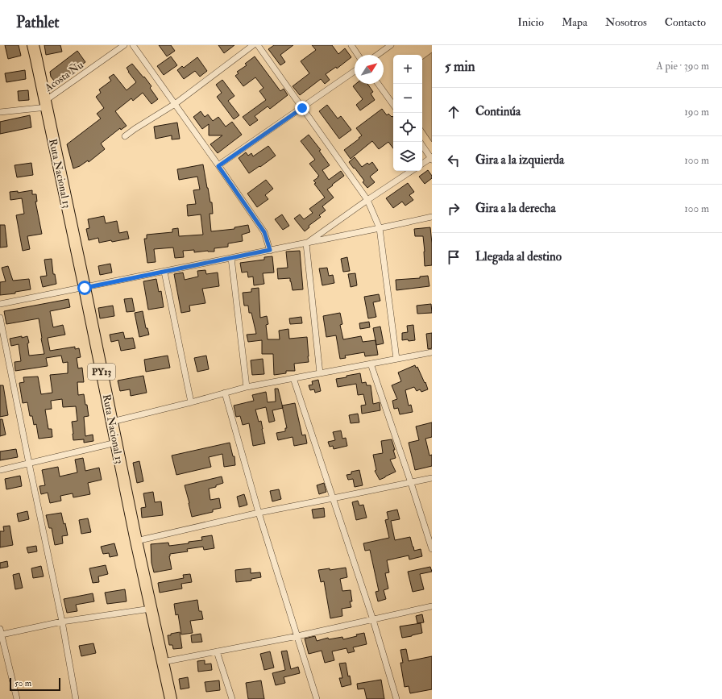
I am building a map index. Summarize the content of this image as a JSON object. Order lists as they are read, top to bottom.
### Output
{
  "streets": {
    "highway": ["Ruta Nacional 13", "PY13"],
    "street": ["Acosta Ñu"]
  },
  "crossings": [
    ["Acosta Ñu", "Ruta Nacional 13"]
  ],
  "scale_bar": "50 m",
  "north": "top right",
  "page": {
    "header": "Pathlet",
    "nav": [
      "Inicio",
      "Mapa",
      "Nosotros",
      "Contacto"
    ],
    "heading": ["5 min", "A pie · 390 m"],
    "map_buttons": ["+", "−"],
    "list": [
      ["Continúa", "190 m"],
      ["Gira a la izquierda", "100 m"],
      ["Gira a la derecha", "100 m"],
      "Llegada al destino"
    ],
    "scale": "50 m"
  }
}
